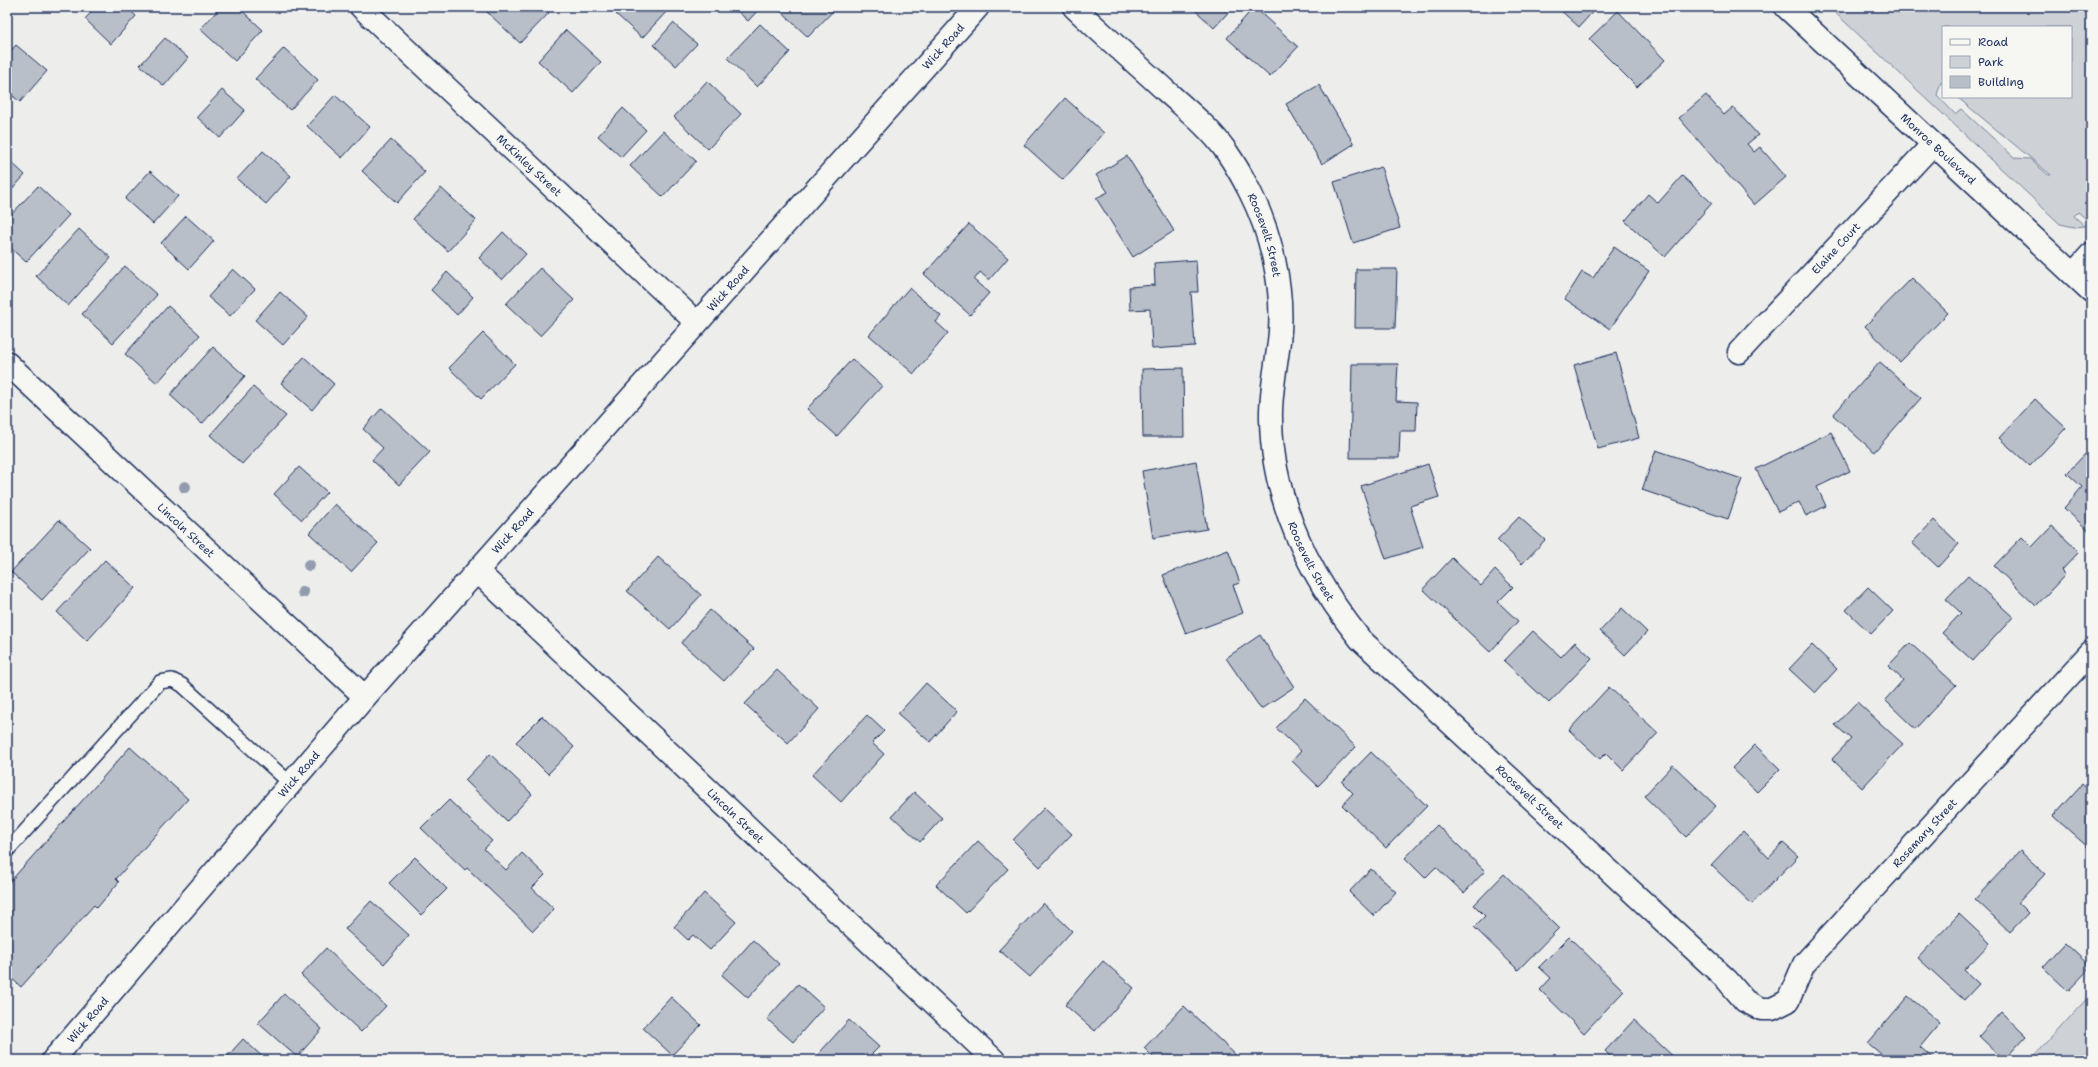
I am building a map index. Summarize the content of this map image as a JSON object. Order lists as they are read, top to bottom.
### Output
{
  "streets": {
    "street": [
      "Wick Road",
      "Monroe Boulevard",
      "McKinley Street",
      "Roosevelt Street",
      "Elaine Court",
      "Lincoln Street",
      "Rosemary Street"
    ]
  },
  "crossings": [
    ["Wick Road", "McKinley Street"],
    ["Wick Road", "Lincoln Street"],
    ["Monroe Boulevard", "Elaine Court"],
    ["Roosevelt Street", "Rosemary Street"]
  ],
  "legend": ["Road", "Park", "Building"]
}
